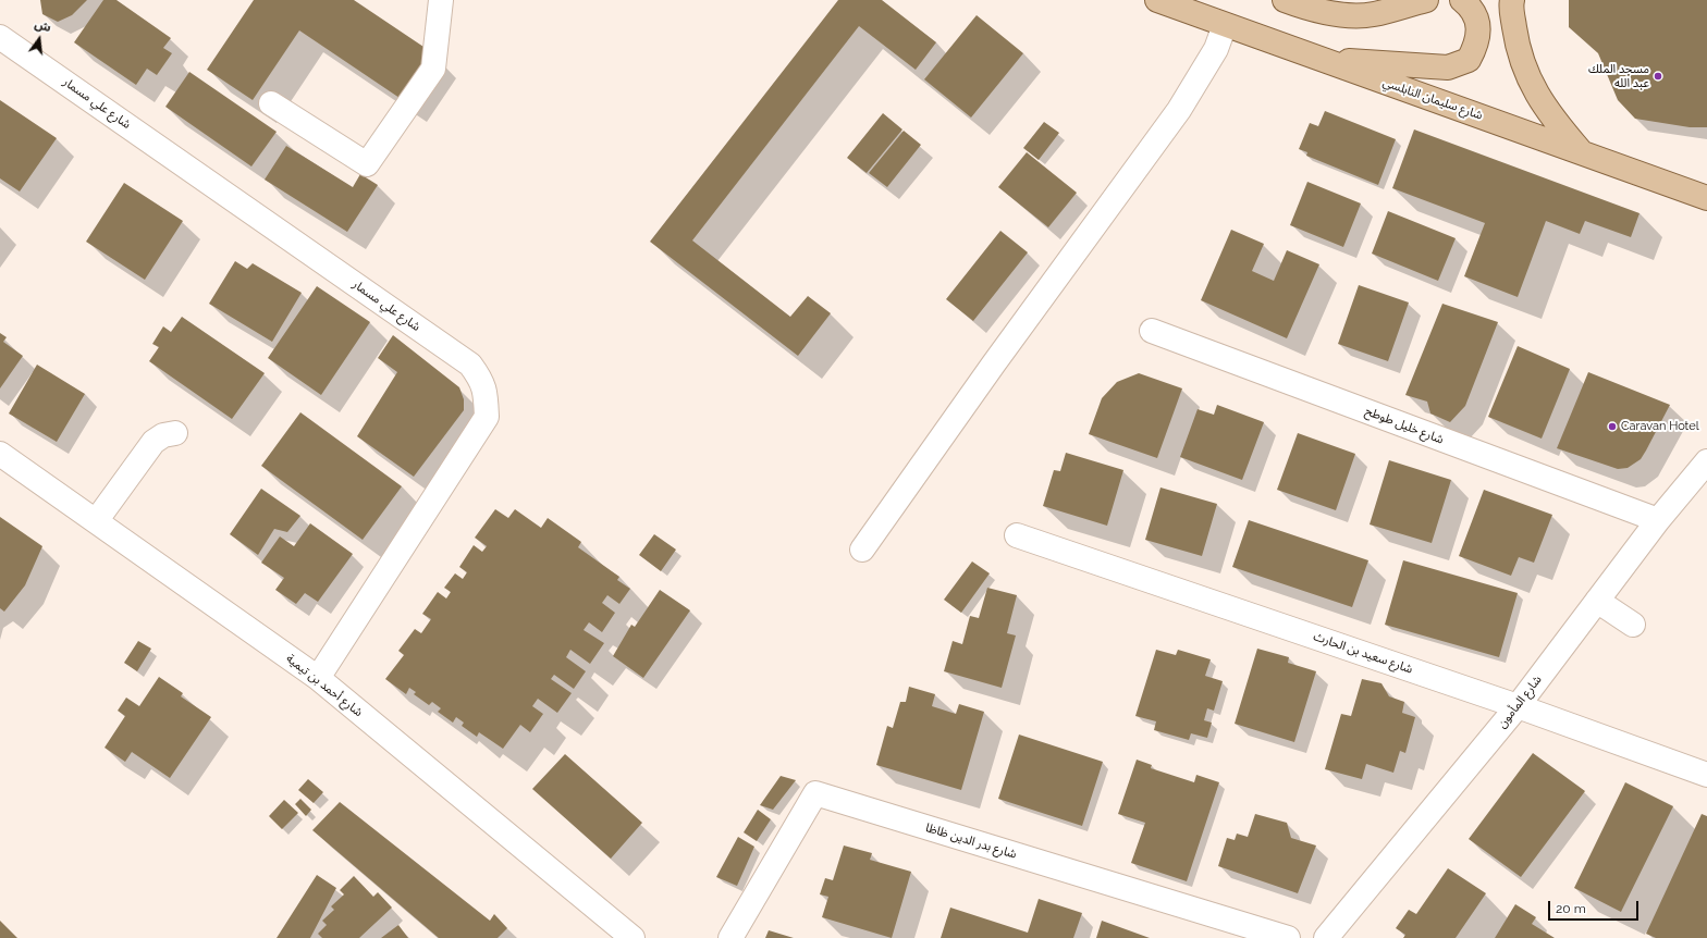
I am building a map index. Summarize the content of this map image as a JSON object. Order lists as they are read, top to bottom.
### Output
{
  "streets": {
    "main road": ["شارع سليمان النابلسي"],
    "street": [
      "شارع علي مسمار",
      "شارع خليل طوطح",
      "شارع سعيد بن الحارث",
      "شارع أحمد بن تيمية",
      "شارع المأمون",
      "شارع بدر الدين ظاظا"
    ]
  },
  "crossings": [
    ["شارع علي مسمار", "شارع أحمد بن تيمية"],
    ["شارع خليل طوطح", "شارع المأمون"],
    ["شارع سعيد بن الحارث", "شارع المأمون"]
  ],
  "places": ["مسجد الملك عبد الله", "Caravan Hotel"],
  "scale_bar": "20 m",
  "north": "top"
}
